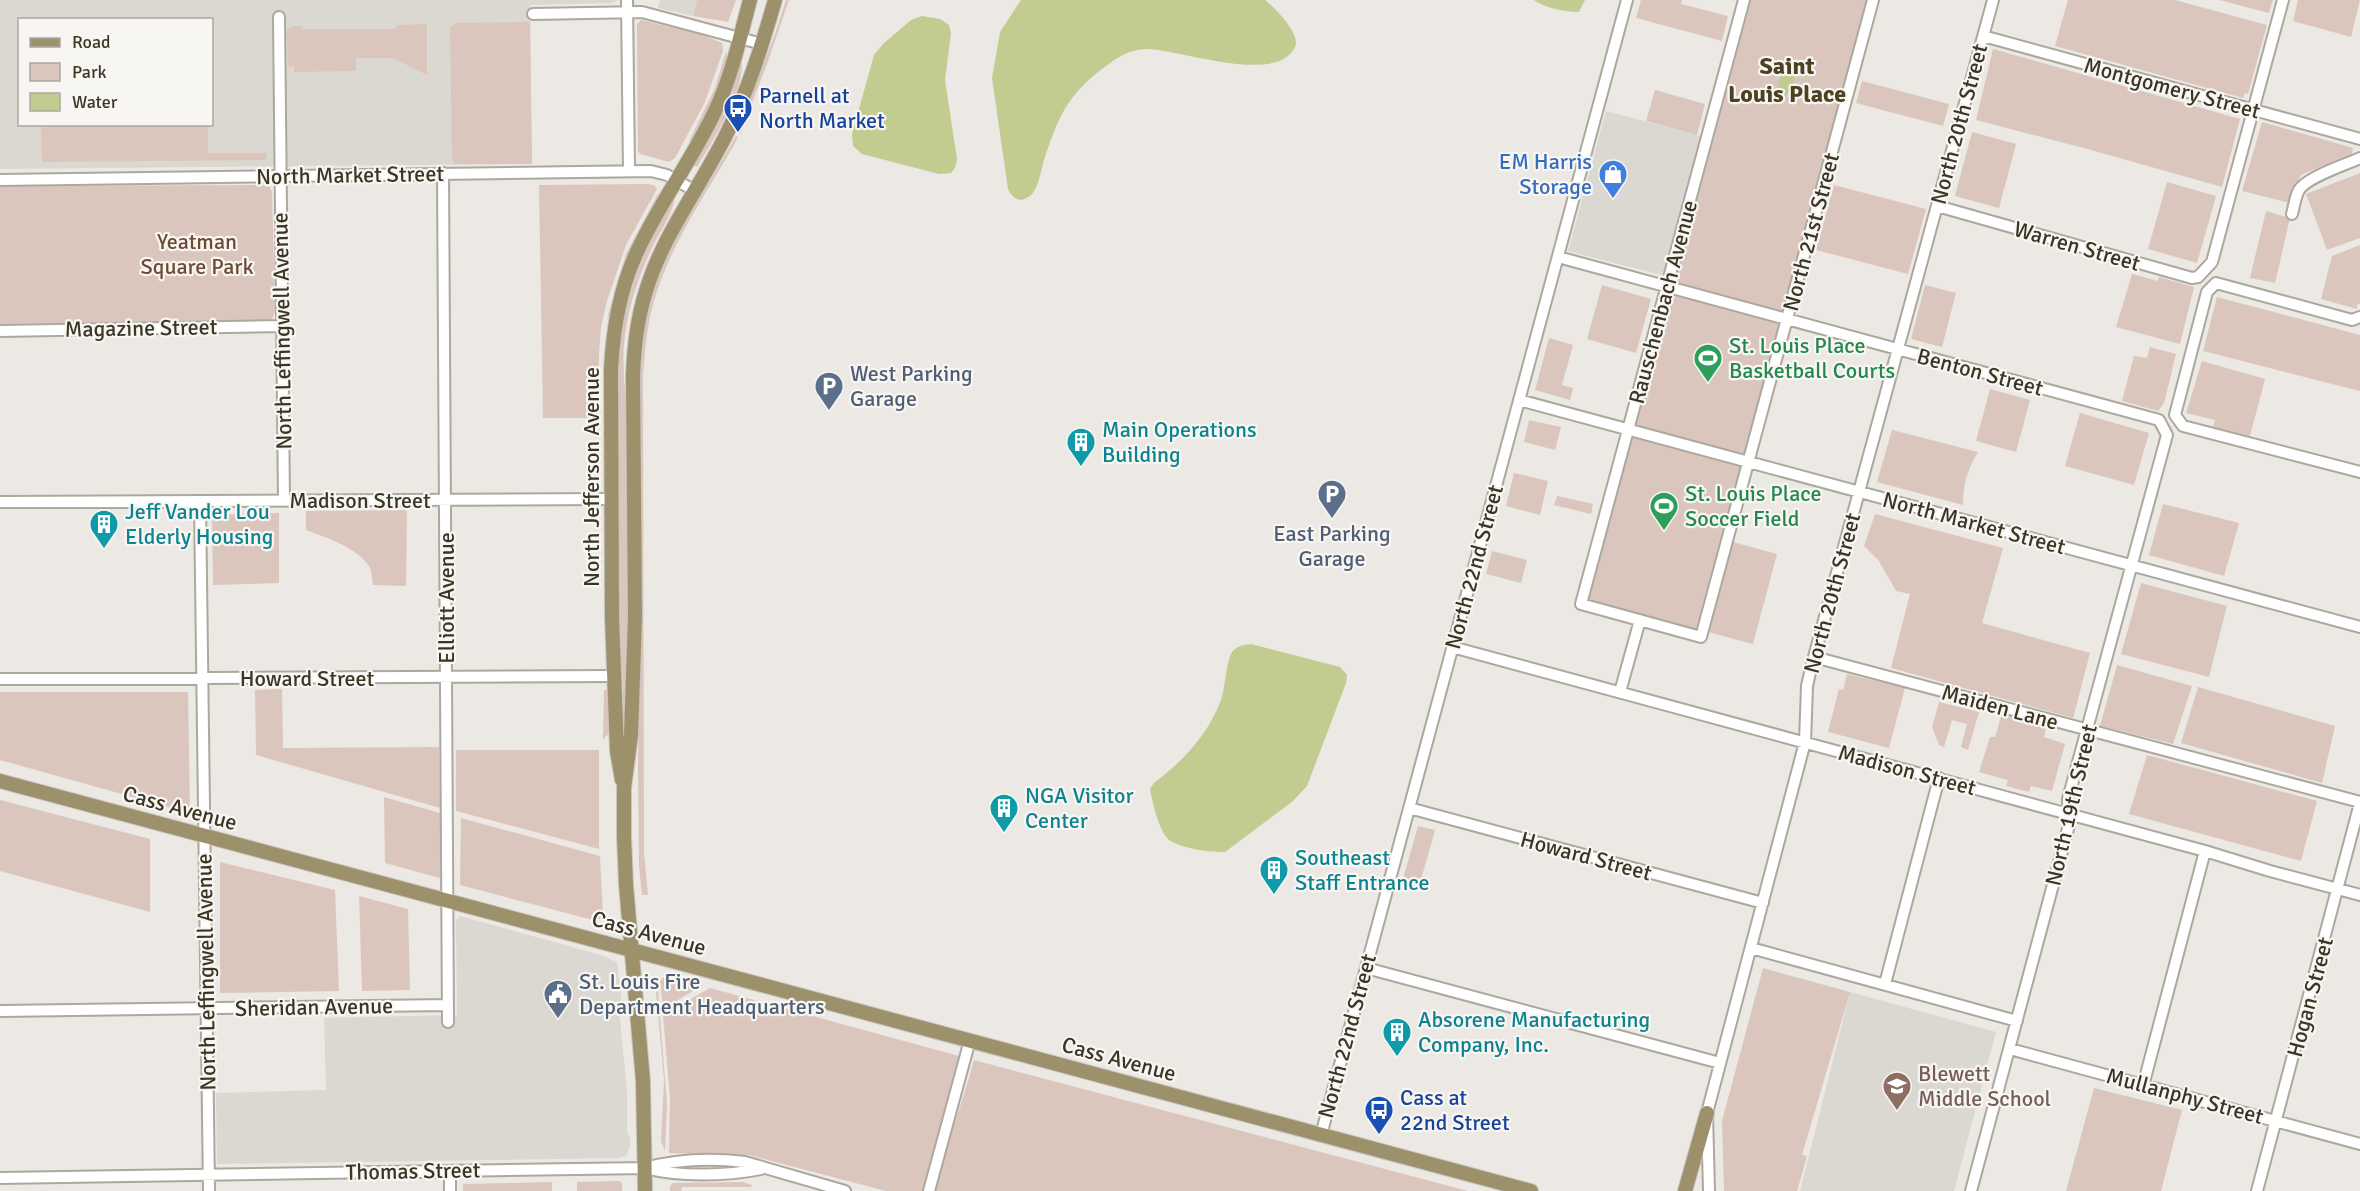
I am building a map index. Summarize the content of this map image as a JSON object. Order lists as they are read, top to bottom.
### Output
{
  "streets": {
    "main road": ["North Jefferson Avenue", "Cass Avenue"],
    "street": [
      "Montgomery Street",
      "North 20th Street",
      "North Market Street",
      "North 21st Street",
      "Warren Street",
      "Rauschenbach Avenue",
      "Magazine Street",
      "North Leffingwell Avenue",
      "Benton Street",
      "Madison Street",
      "North 22nd Street",
      "Elliott Avenue",
      "Howard Street",
      "Maiden Lane",
      "North 19th Street",
      "Hogan Street",
      "Sheridan Avenue",
      "Mullanphy Street",
      "Thomas Street"
    ]
  },
  "crossings": [
    ["Montgomery Street", "North 20th Street"],
    ["Montgomery Street", "Warren Street"],
    ["North 20th Street", "North Market Street"],
    ["North 20th Street", "Warren Street"],
    ["North 20th Street", "Benton Street"],
    ["North 20th Street", "Madison Street"],
    ["North 20th Street", "Howard Street"],
    ["North 20th Street", "Maiden Lane"],
    ["North Market Street", "North 21st Street"],
    ["North Market Street", "Rauschenbach Avenue"],
    ["North Market Street", "North Leffingwell Avenue"],
    ["North Market Street", "North Jefferson Avenue"],
    ["North Market Street", "North 22nd Street"],
    ["North Market Street", "Elliott Avenue"],
    ["North Market Street", "North 19th Street"],
    ["North 21st Street", "Rauschenbach Avenue"],
    ["North 21st Street", "Benton Street"],
    ["Rauschenbach Avenue", "Benton Street"],
    ["Magazine Street", "North Leffingwell Avenue"],
    ["North Leffingwell Avenue", "Madison Street"],
    ["North Leffingwell Avenue", "Howard Street"],
    ["North Leffingwell Avenue", "Cass Avenue"],
    ["North Leffingwell Avenue", "Sheridan Avenue"],
    ["North Leffingwell Avenue", "Thomas Street"],
    ["Benton Street", "North 22nd Street"],
    ["Benton Street", "North 19th Street"],
    ["North Jefferson Avenue", "Madison Street"],
    ["North Jefferson Avenue", "Howard Street"],
    ["North Jefferson Avenue", "Cass Avenue"],
    ["North Jefferson Avenue", "Thomas Street"],
    ["Madison Street", "North 22nd Street"],
    ["Madison Street", "Elliott Avenue"],
    ["Madison Street", "North 19th Street"],
    ["Madison Street", "Hogan Street"],
    ["North 22nd Street", "Howard Street"],
    ["North 22nd Street", "Cass Avenue"],
    ["Elliott Avenue", "Howard Street"],
    ["Elliott Avenue", "Cass Avenue"],
    ["Elliott Avenue", "Sheridan Avenue"],
    ["Maiden Lane", "North 19th Street"],
    ["Maiden Lane", "Hogan Street"],
    ["North 19th Street", "Mullanphy Street"],
    ["Hogan Street", "Mullanphy Street"]
  ],
  "districts": ["Saint Louis Place"],
  "parks": ["Yeatman Square Park"],
  "places": {
    "bus stop": ["Parnell at North Market", "Cass at 22nd Street"],
    "shop": ["EM Harris Storage"],
    "sports": ["St. Louis Place Basketball Courts", "St. Louis Place Soccer Field"],
    "parking": ["West Parking Garage", "East Parking Garage"],
    "building": [
      "Main Operations Building",
      "Jeff Vander Lou Elderly Housing",
      "NGA Visitor Center",
      "Southeast Staff Entrance",
      "Absorene Manufacturing Company, Inc."
    ],
    "public building": ["St. Louis Fire Department Headquarters"],
    "school or university": ["Blewett Middle School"]
  },
  "legend": ["Road", "Park", "Water"]
}
